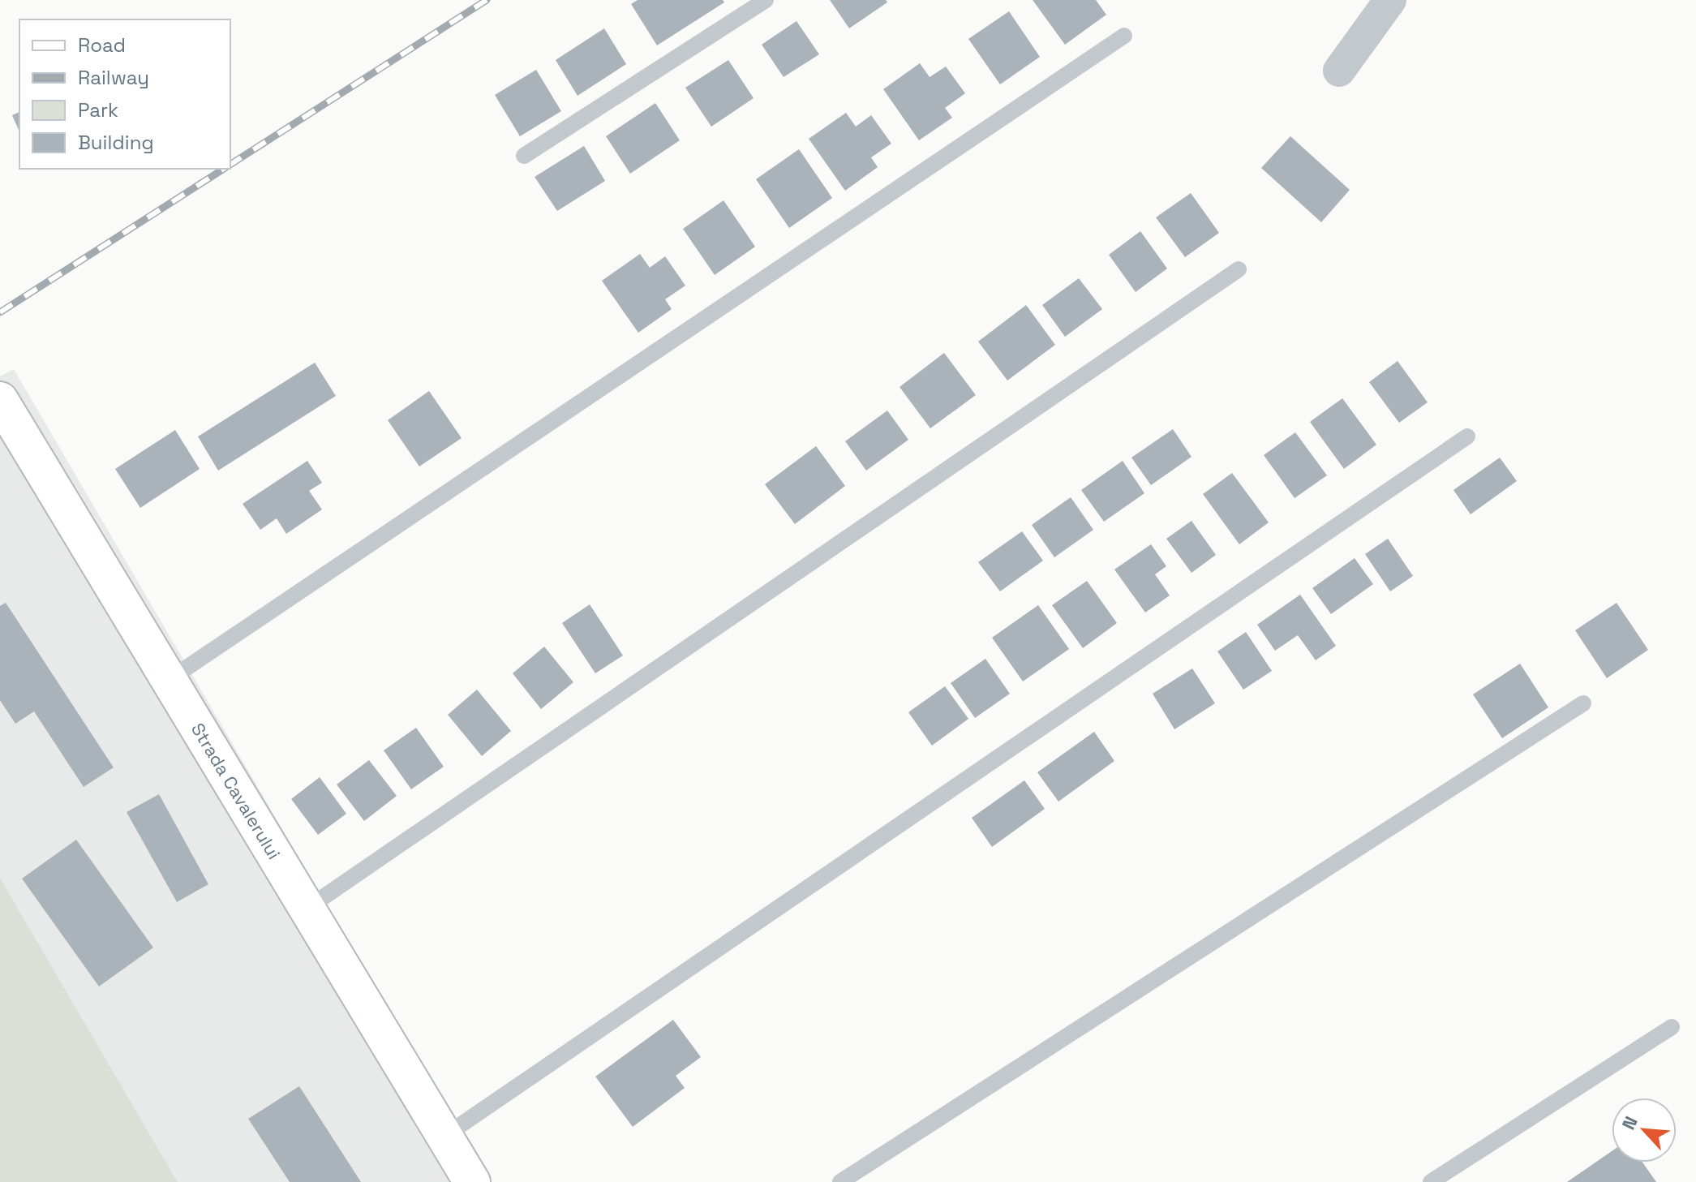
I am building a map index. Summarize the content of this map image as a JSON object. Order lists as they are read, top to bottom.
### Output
{
  "streets": {
    "main road": ["Strada Cavalerului"]
  },
  "legend": [
    "Road",
    "Railway",
    "Park",
    "Building"
  ],
  "north": "top left"
}
